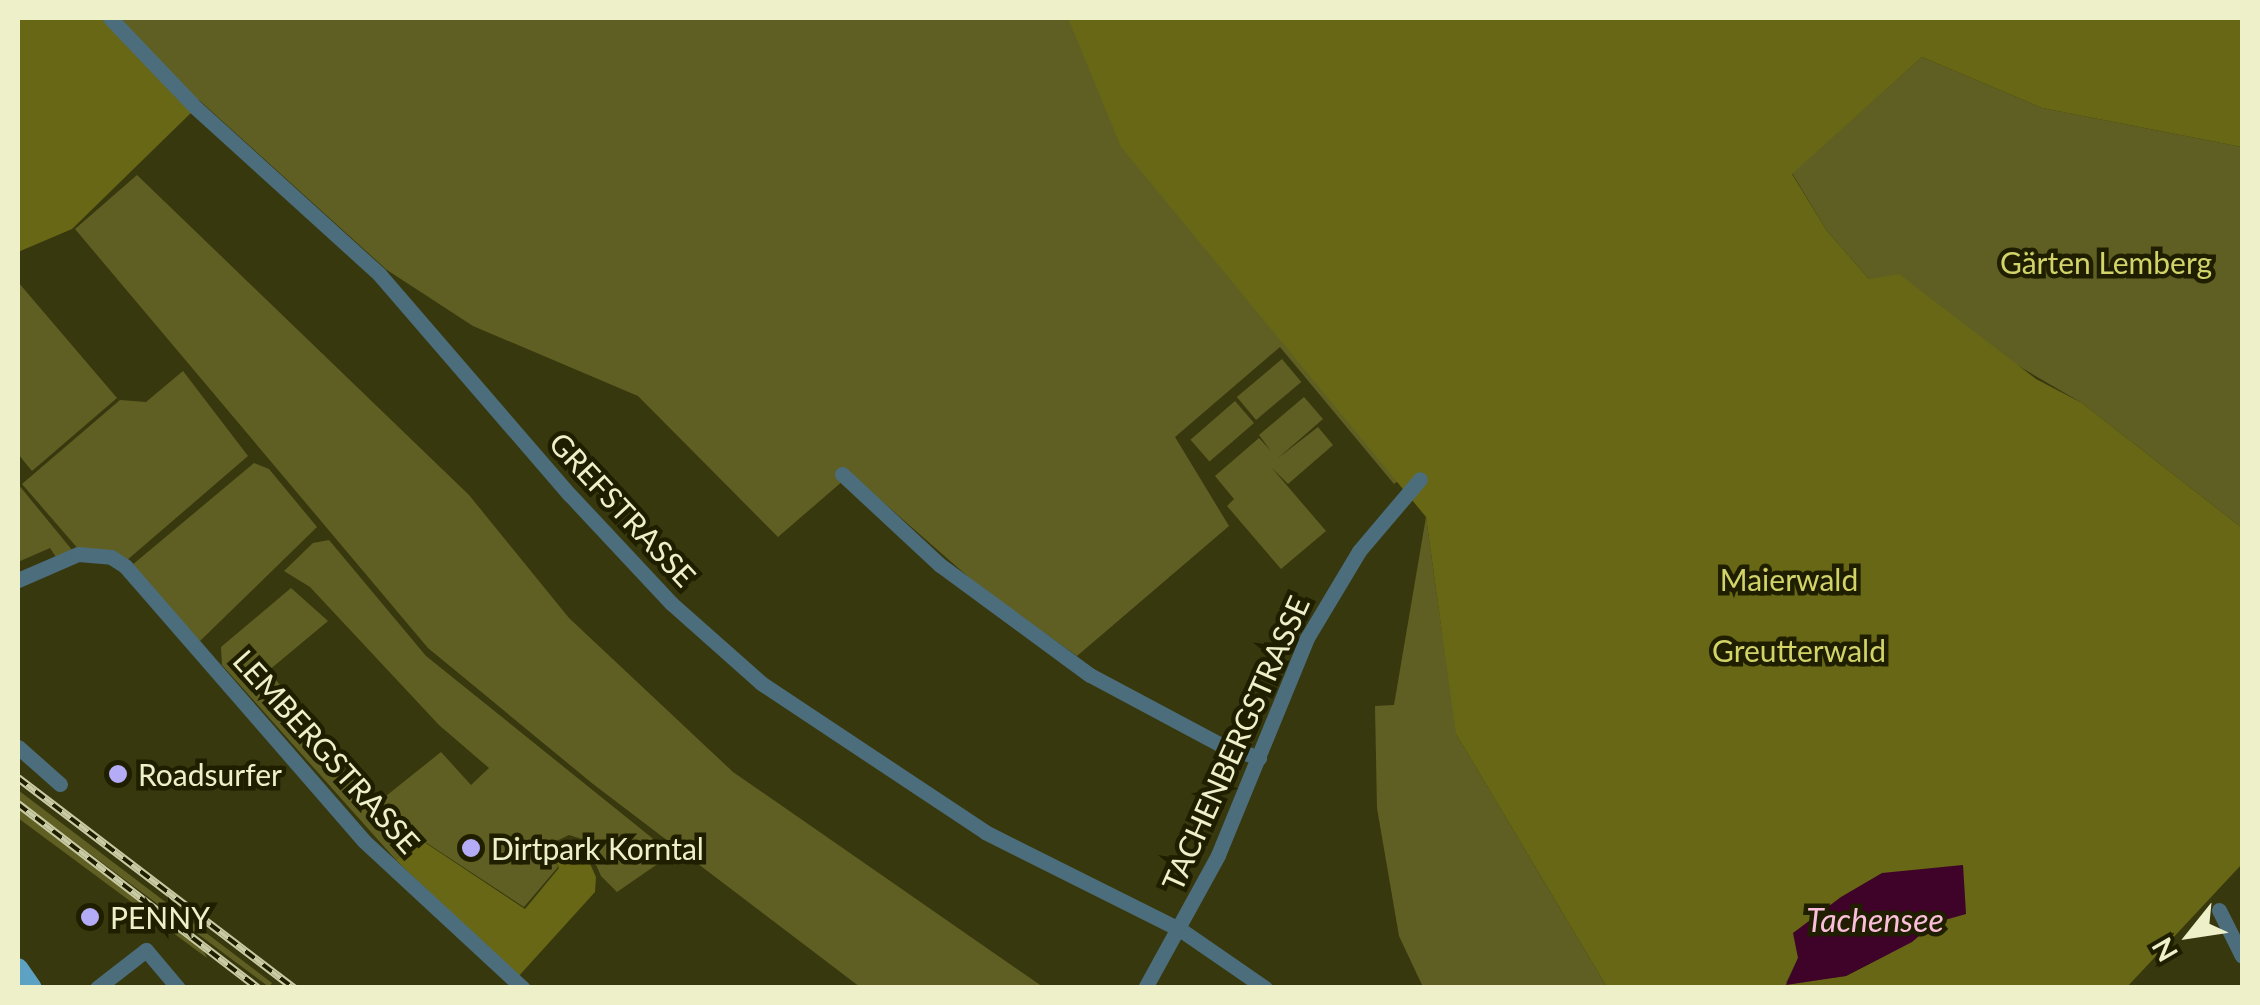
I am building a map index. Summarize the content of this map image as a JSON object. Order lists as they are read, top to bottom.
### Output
{
  "streets": {
    "street": ["GREFSTRASSE", "TACHENBERGSTRASSE", "LEMBERGSTRASSE"]
  },
  "crossings": [
    ["GREFSTRASSE", "TACHENBERGSTRASSE"]
  ],
  "water": ["Tachensee"],
  "parks": ["Gärten Lemberg", "Maierwald", "Greutterwald"],
  "places": ["Roadsurfer", "Dirtpark Korntal", "PENNY"],
  "north": "bottom left"
}
